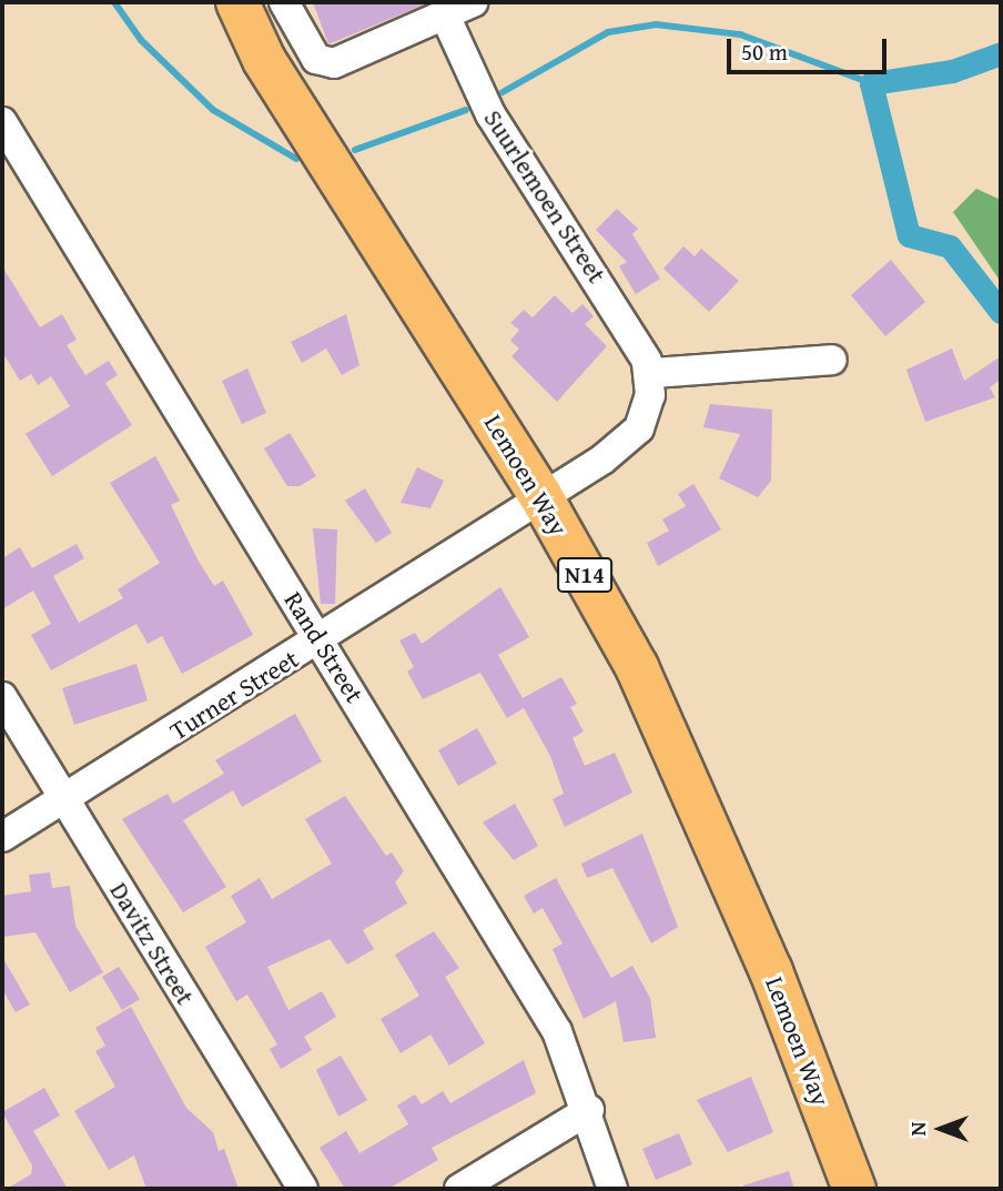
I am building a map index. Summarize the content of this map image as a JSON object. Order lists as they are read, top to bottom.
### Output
{
  "streets": {
    "highway": ["Lemoen Way", "N14"],
    "street": [
      "Suurlemoen Street",
      "Rand Street",
      "Turner Street",
      "Davitz Street"
    ]
  },
  "crossings": [
    ["Lemoen Way", "Turner Street"],
    ["Rand Street", "Turner Street"],
    ["Turner Street", "Davitz Street"]
  ],
  "scale_bar": "50 m",
  "north": "left"
}
